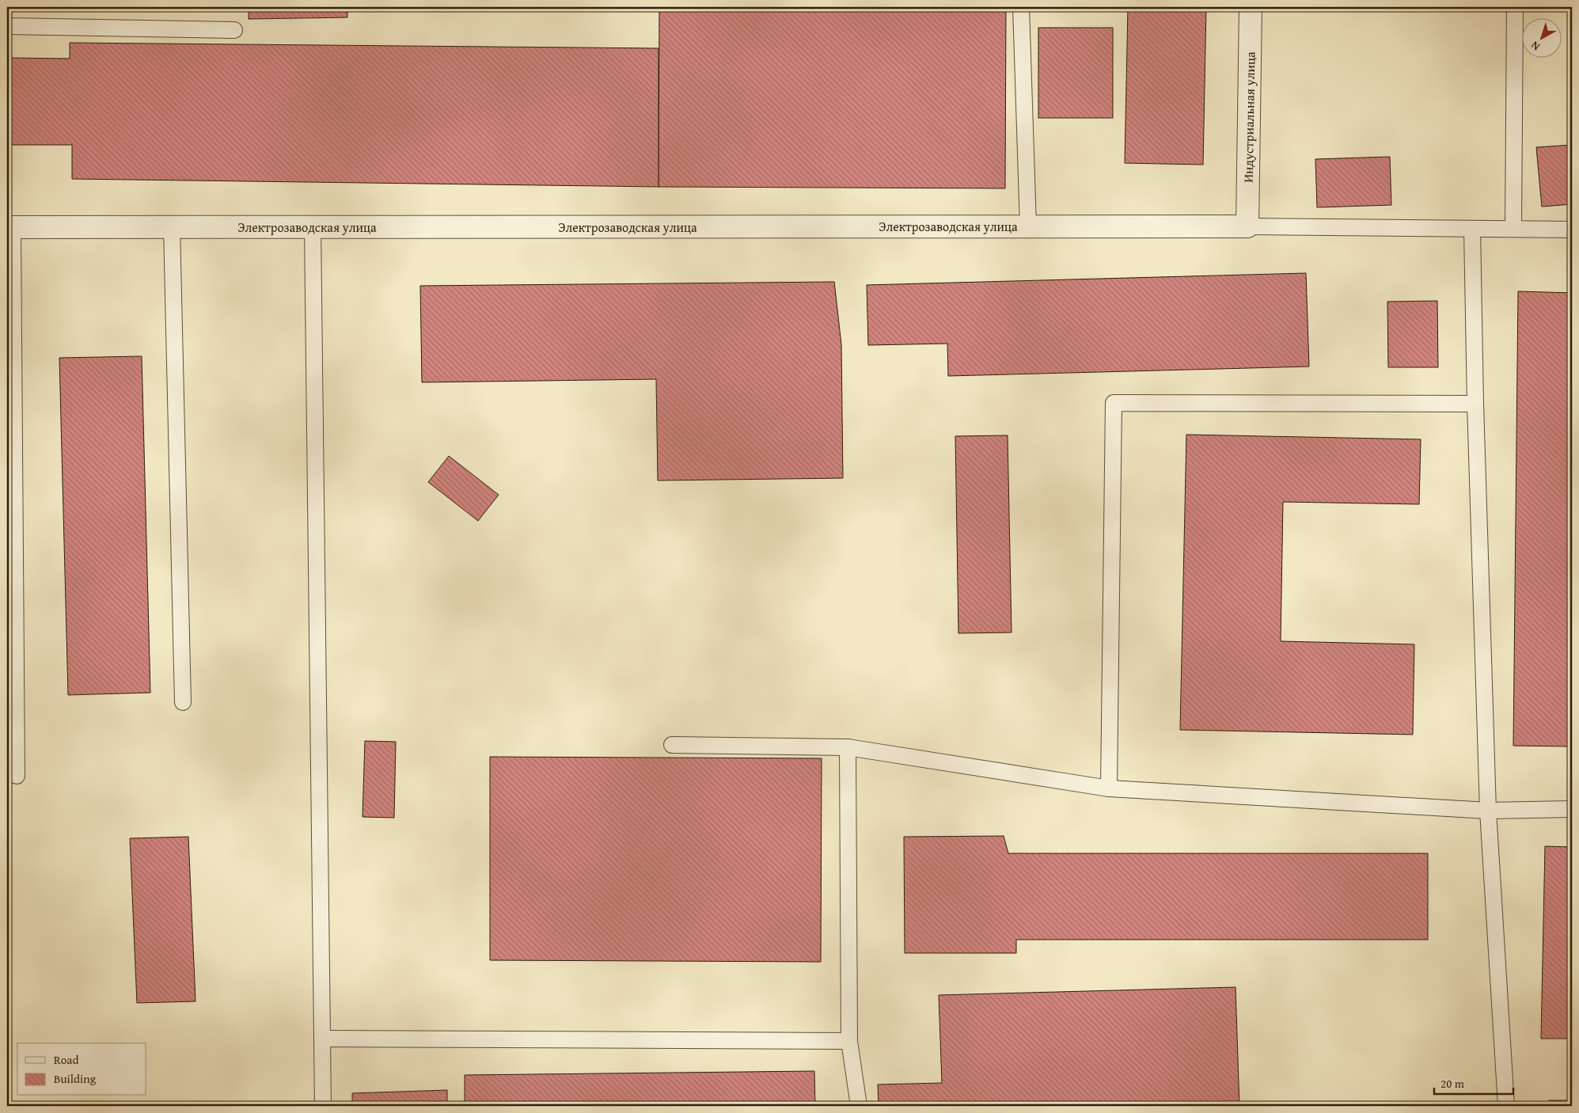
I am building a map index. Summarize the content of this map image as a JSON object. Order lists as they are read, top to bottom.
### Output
{
  "streets": {
    "street": ["Индустриальная улица", "Электрозаводская улица"]
  },
  "crossings": [
    ["Индустриальная улица", "Электрозаводская улица"]
  ],
  "legend": ["Road", "Building"],
  "scale_bar": "20 m",
  "north": "bottom left"
}
